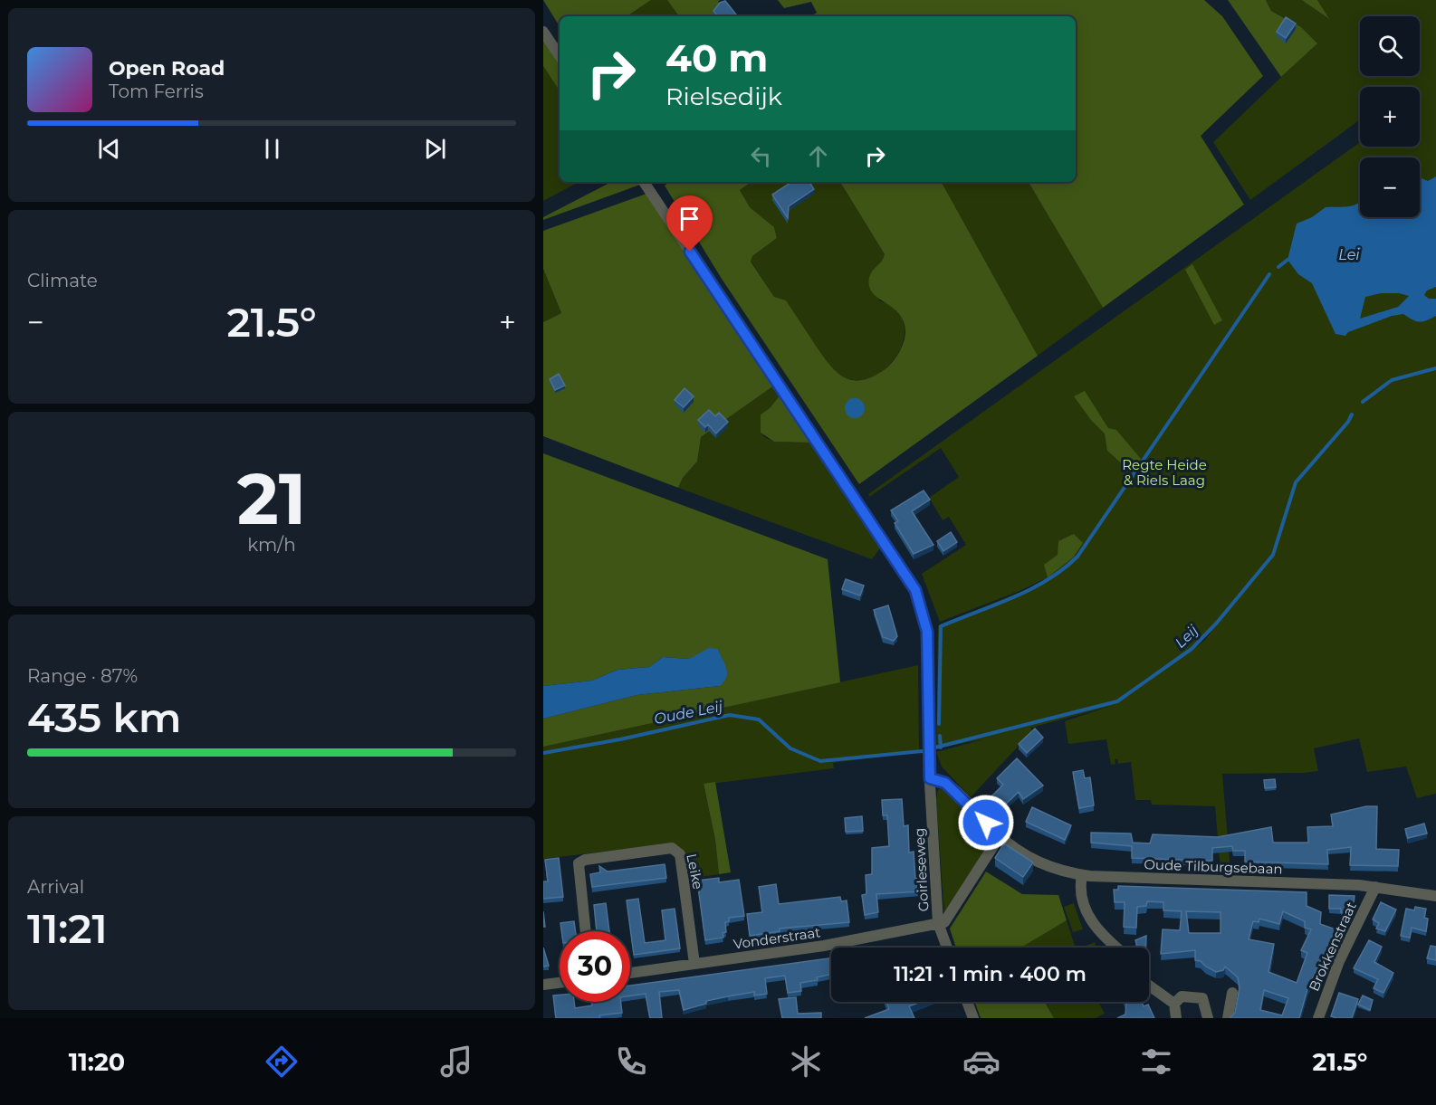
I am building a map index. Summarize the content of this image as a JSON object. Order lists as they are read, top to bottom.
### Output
{
  "streets": {
    "street": [
      "Oude Tilburgsebaan",
      "Goirleseweg",
      "Leike",
      "Vonderstraat",
      "Brokkenstraat"
    ]
  },
  "crossings": [
    ["Oude Tilburgsebaan", "Goirleseweg"],
    ["Oude Tilburgsebaan", "Brokkenstraat"],
    ["Goirleseweg", "Vonderstraat"],
    ["Leike", "Vonderstraat"]
  ],
  "water": ["Lei", "Leij", "Oude Leij"],
  "parks": ["Regte Heide & Riels Laag"],
  "page": {
    "map_buttons": ["+", "−"],
    "turn": ["40 m", "Rielsedijk"],
    "song": ["Open Road", "Tom Ferris"],
    "tile": [
      "Climate",
      ["21", "km/h"],
      ["Range · 87%", "435 km"],
      ["Arrival", "11:21"]
    ],
    "heat": ["−", "21.5°", "+"],
    "limit": "30",
    "trip": "11:21 · 1 min · 400 m",
    "tabs": ["11:20", "21.5°"]
  }
}
